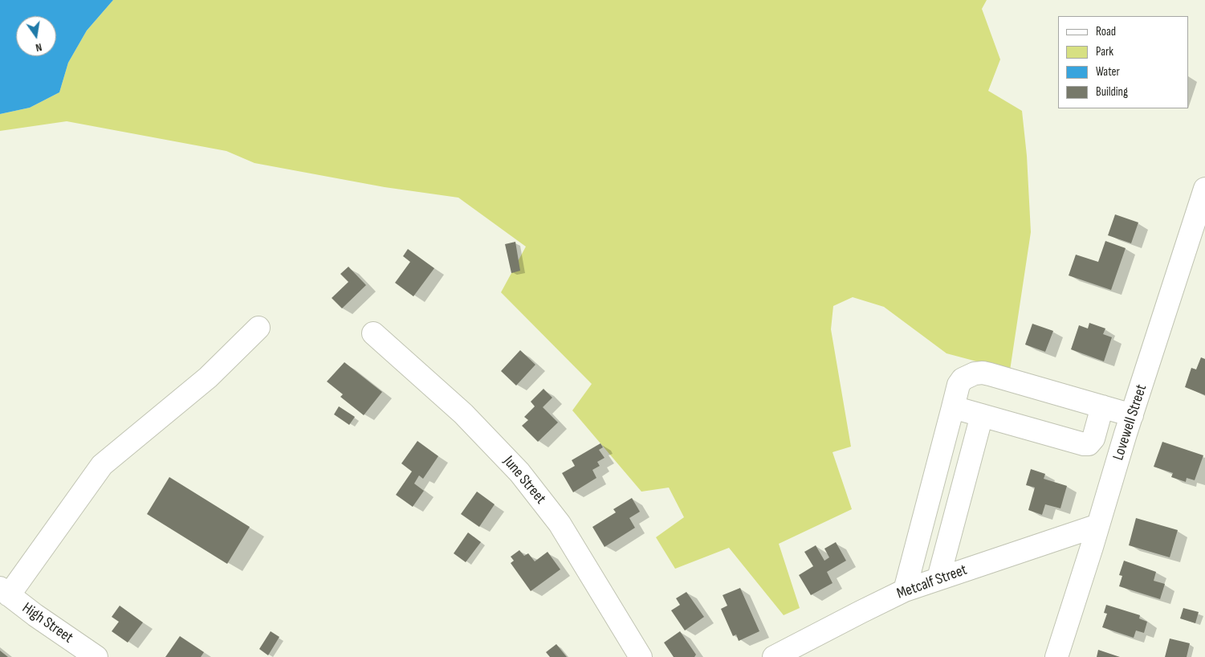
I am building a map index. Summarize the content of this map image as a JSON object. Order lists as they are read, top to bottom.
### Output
{
  "streets": {
    "street": [
      "Lovewell Street",
      "June Street",
      "Metcalf Street",
      "High Street"
    ]
  },
  "crossings": [
    ["Lovewell Street", "Metcalf Street"]
  ],
  "legend": [
    "Road",
    "Park",
    "Water",
    "Building"
  ],
  "north": "bottom"
}
